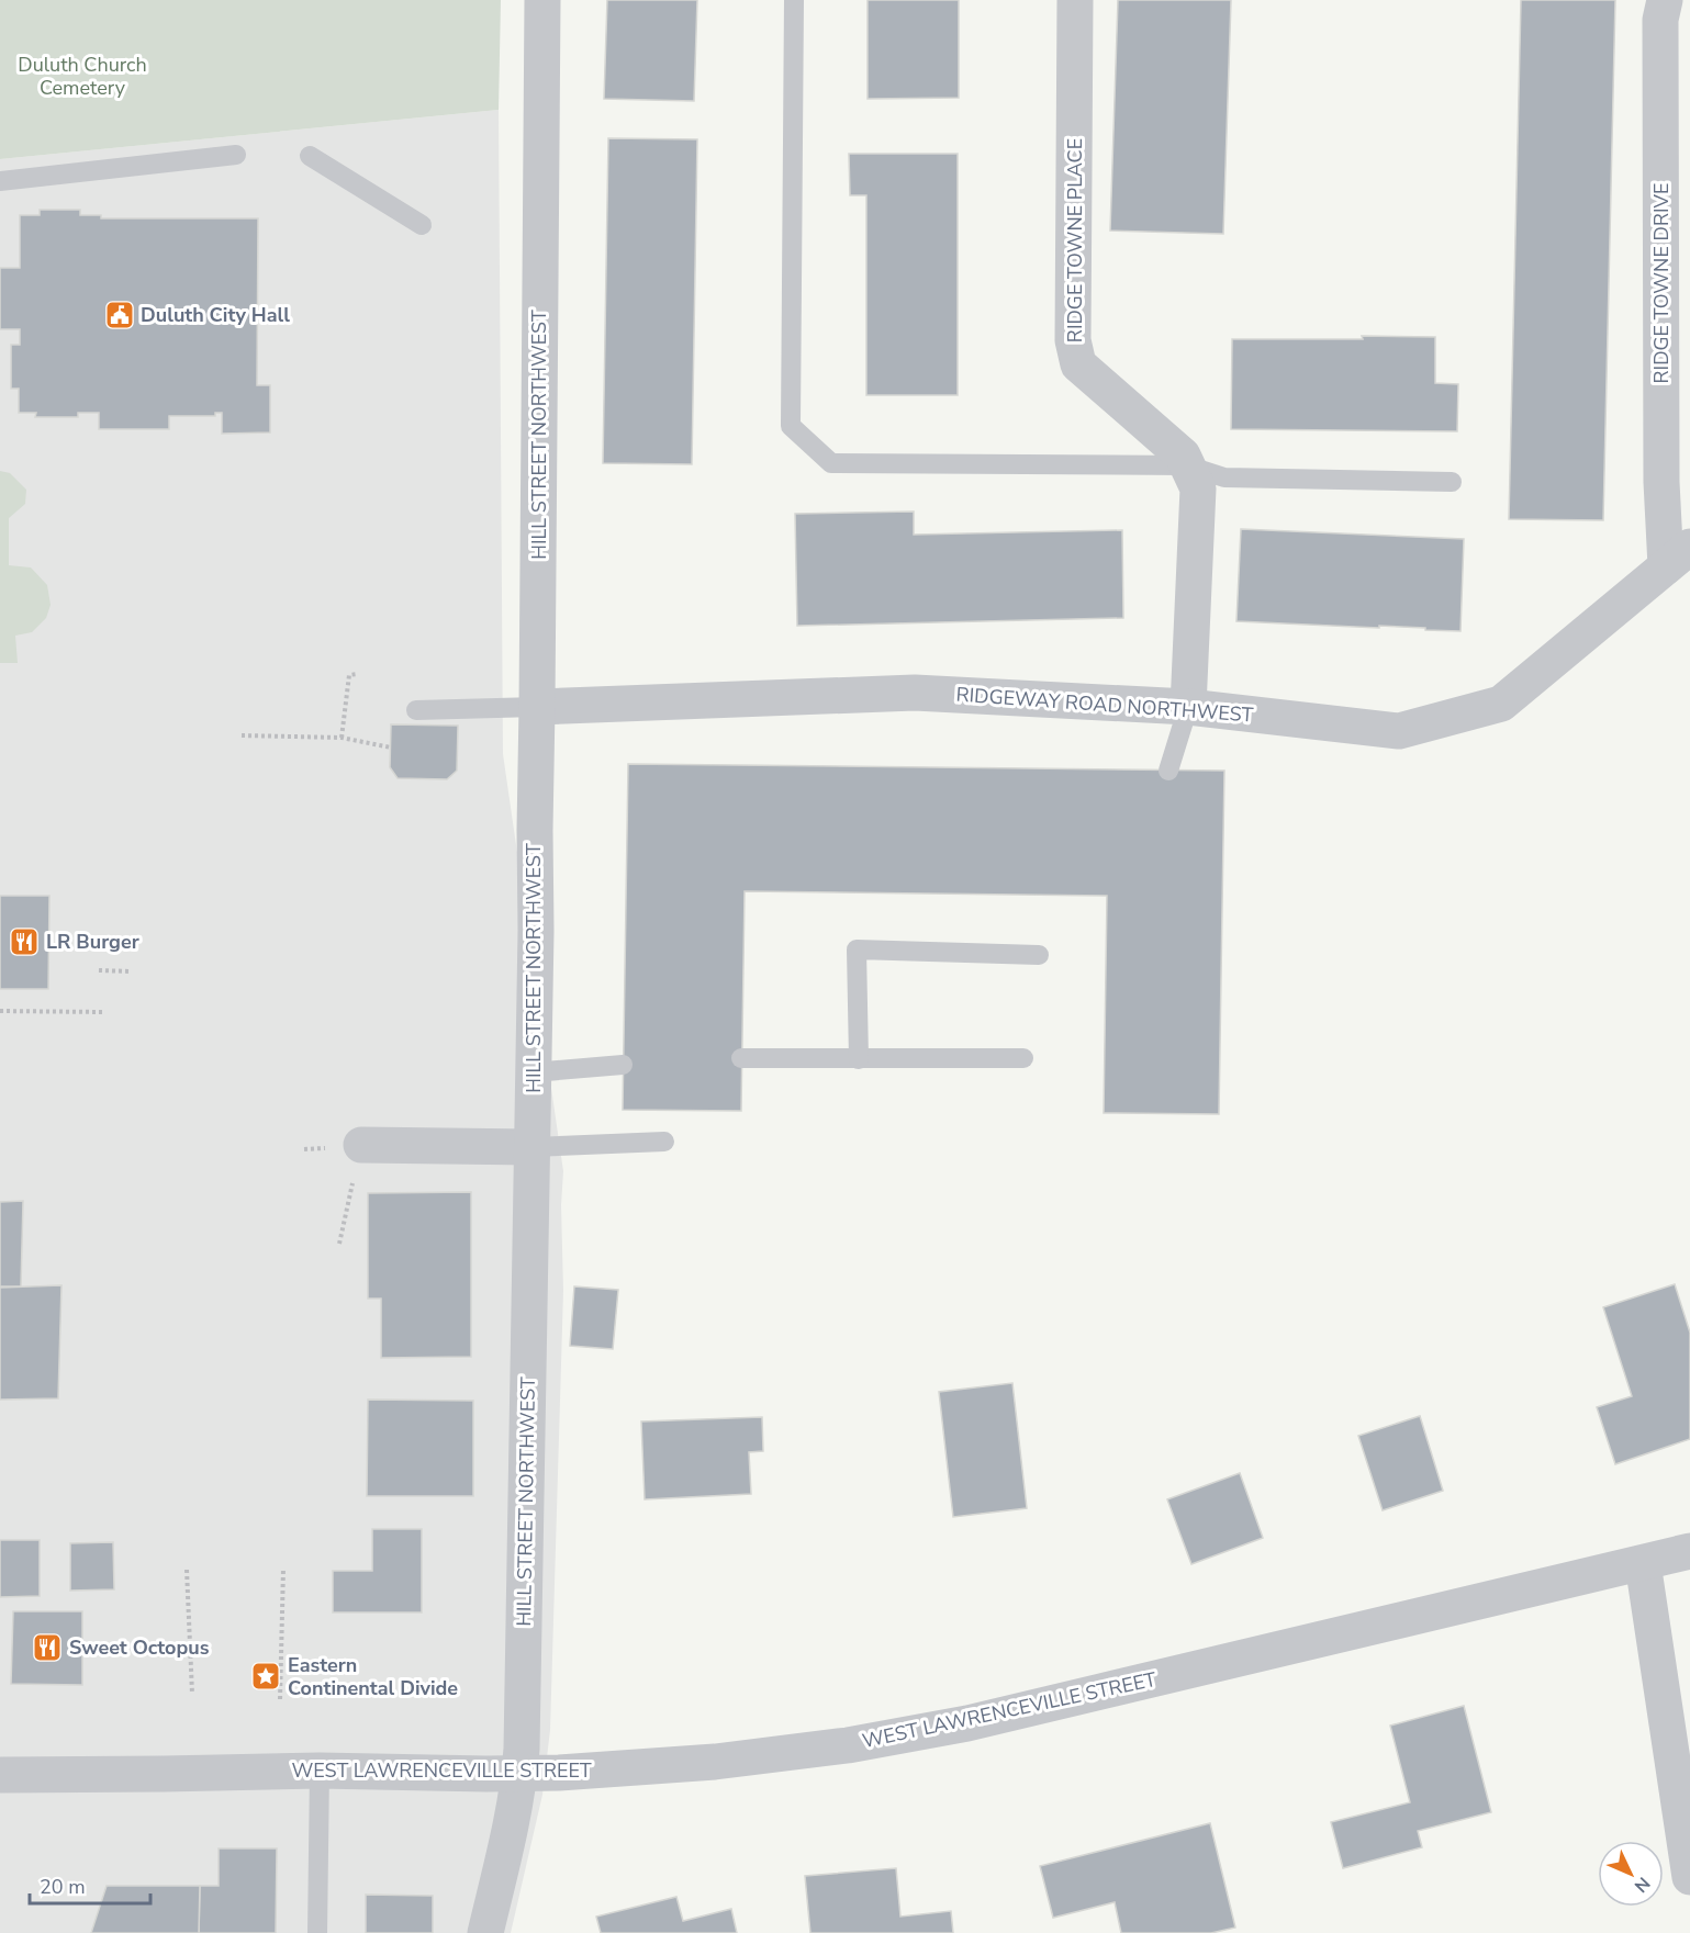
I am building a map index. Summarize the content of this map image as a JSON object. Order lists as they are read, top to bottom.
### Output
{
  "streets": {
    "street": [
      "RIDGE TOWNE PLACE",
      "RIDGE TOWNE DRIVE",
      "HILL STREET NORTHWEST",
      "RIDGEWAY ROAD NORTHWEST",
      "WEST LAWRENCEVILLE STREET"
    ]
  },
  "crossings": [
    ["RIDGE TOWNE PLACE", "RIDGEWAY ROAD NORTHWEST"],
    ["RIDGE TOWNE DRIVE", "RIDGEWAY ROAD NORTHWEST"],
    ["HILL STREET NORTHWEST", "RIDGEWAY ROAD NORTHWEST"],
    ["HILL STREET NORTHWEST", "WEST LAWRENCEVILLE STREET"]
  ],
  "parks": ["Duluth Church Cemetery"],
  "places": {
    "public building": ["Duluth City Hall"],
    "restaurant": ["LR Burger", "Sweet Octopus"],
    "place": ["Eastern Continental Divide"]
  },
  "scale_bar": "20 m",
  "north": "bottom right"
}
